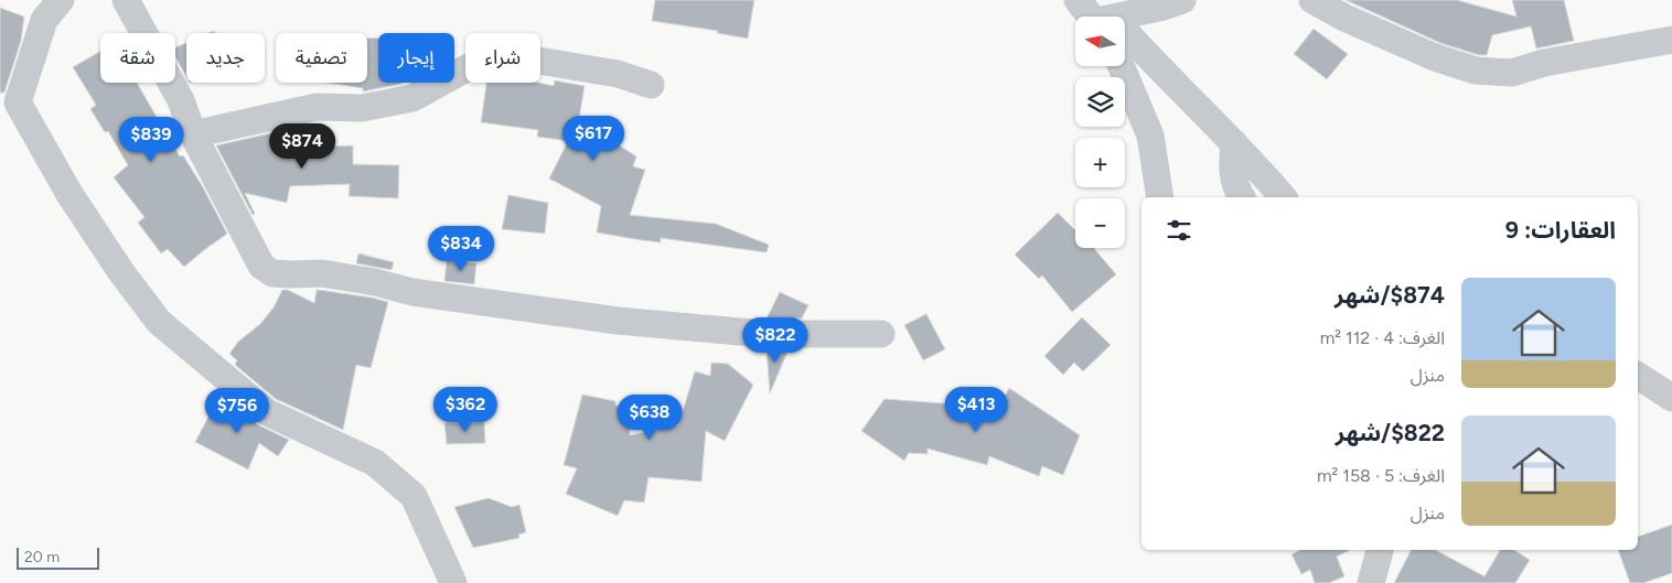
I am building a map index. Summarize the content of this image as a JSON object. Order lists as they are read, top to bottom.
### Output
{
  "scale_bar": "20 m",
  "north": "left",
  "page": {
    "map_buttons": ["+", "−"],
    "chip": [
      "شراء",
      "إيجار",
      "تصفية",
      "جديد",
      "شقة"
    ],
    "price": [
      "$617",
      "$839",
      "$874",
      "$834",
      "$822",
      "$362",
      "$413",
      "$756",
      "$638"
    ],
    "heading": "العقارات: 9",
    "list": [
      {
        "name": "$874/شهر",
        "note": "الغرف: 4 · 112 m² · منزل"
      },
      {
        "name": "$822/شهر",
        "note": "الغرف: 5 · 158 m² · منزل"
      }
    ],
    "scale": "20 m"
  }
}
